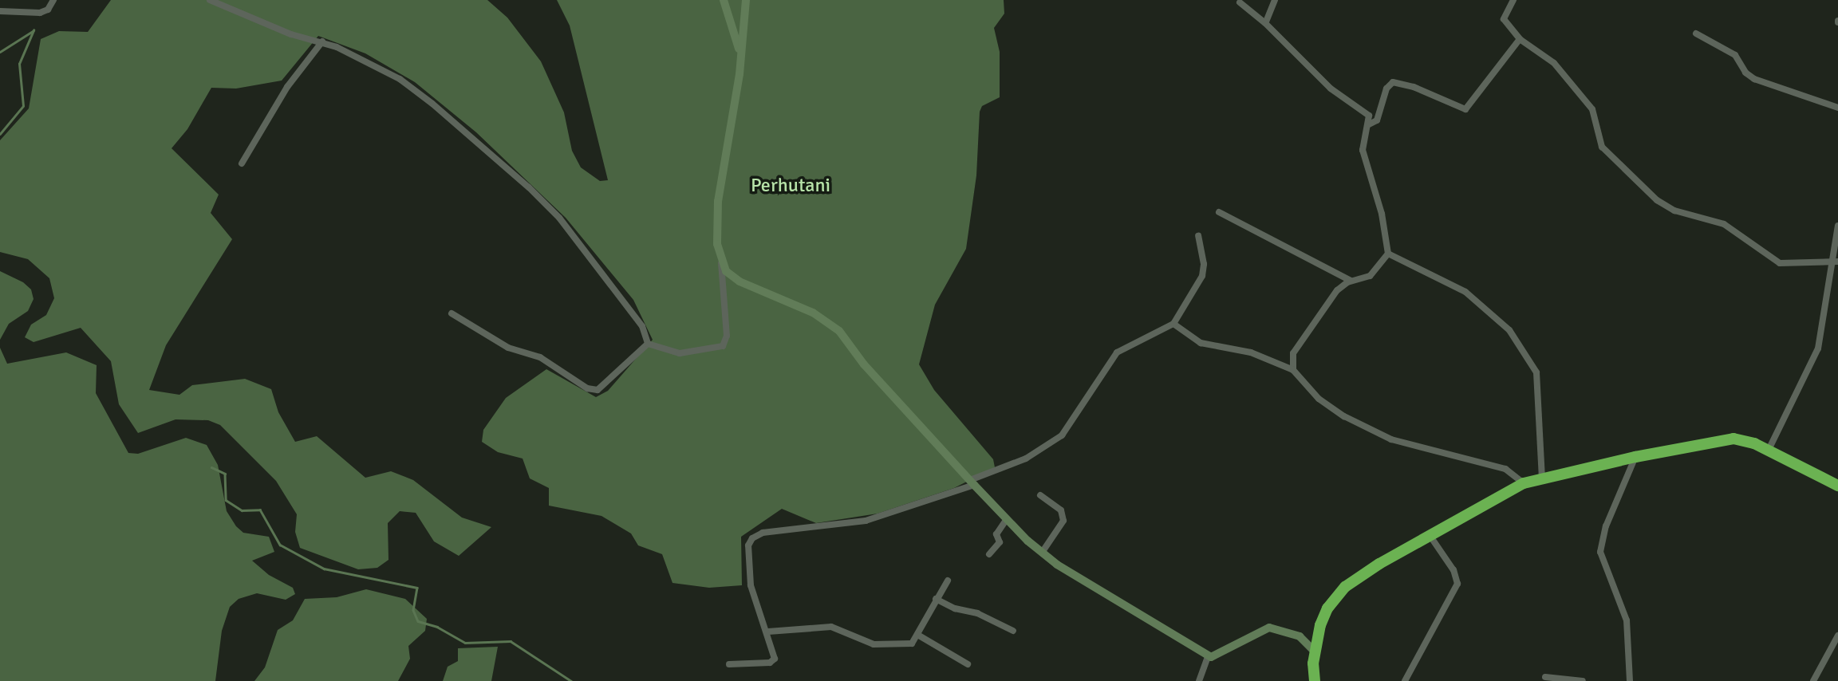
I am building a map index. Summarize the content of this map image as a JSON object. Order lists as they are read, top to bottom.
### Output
{
  "parks": ["Perhutani"]
}
